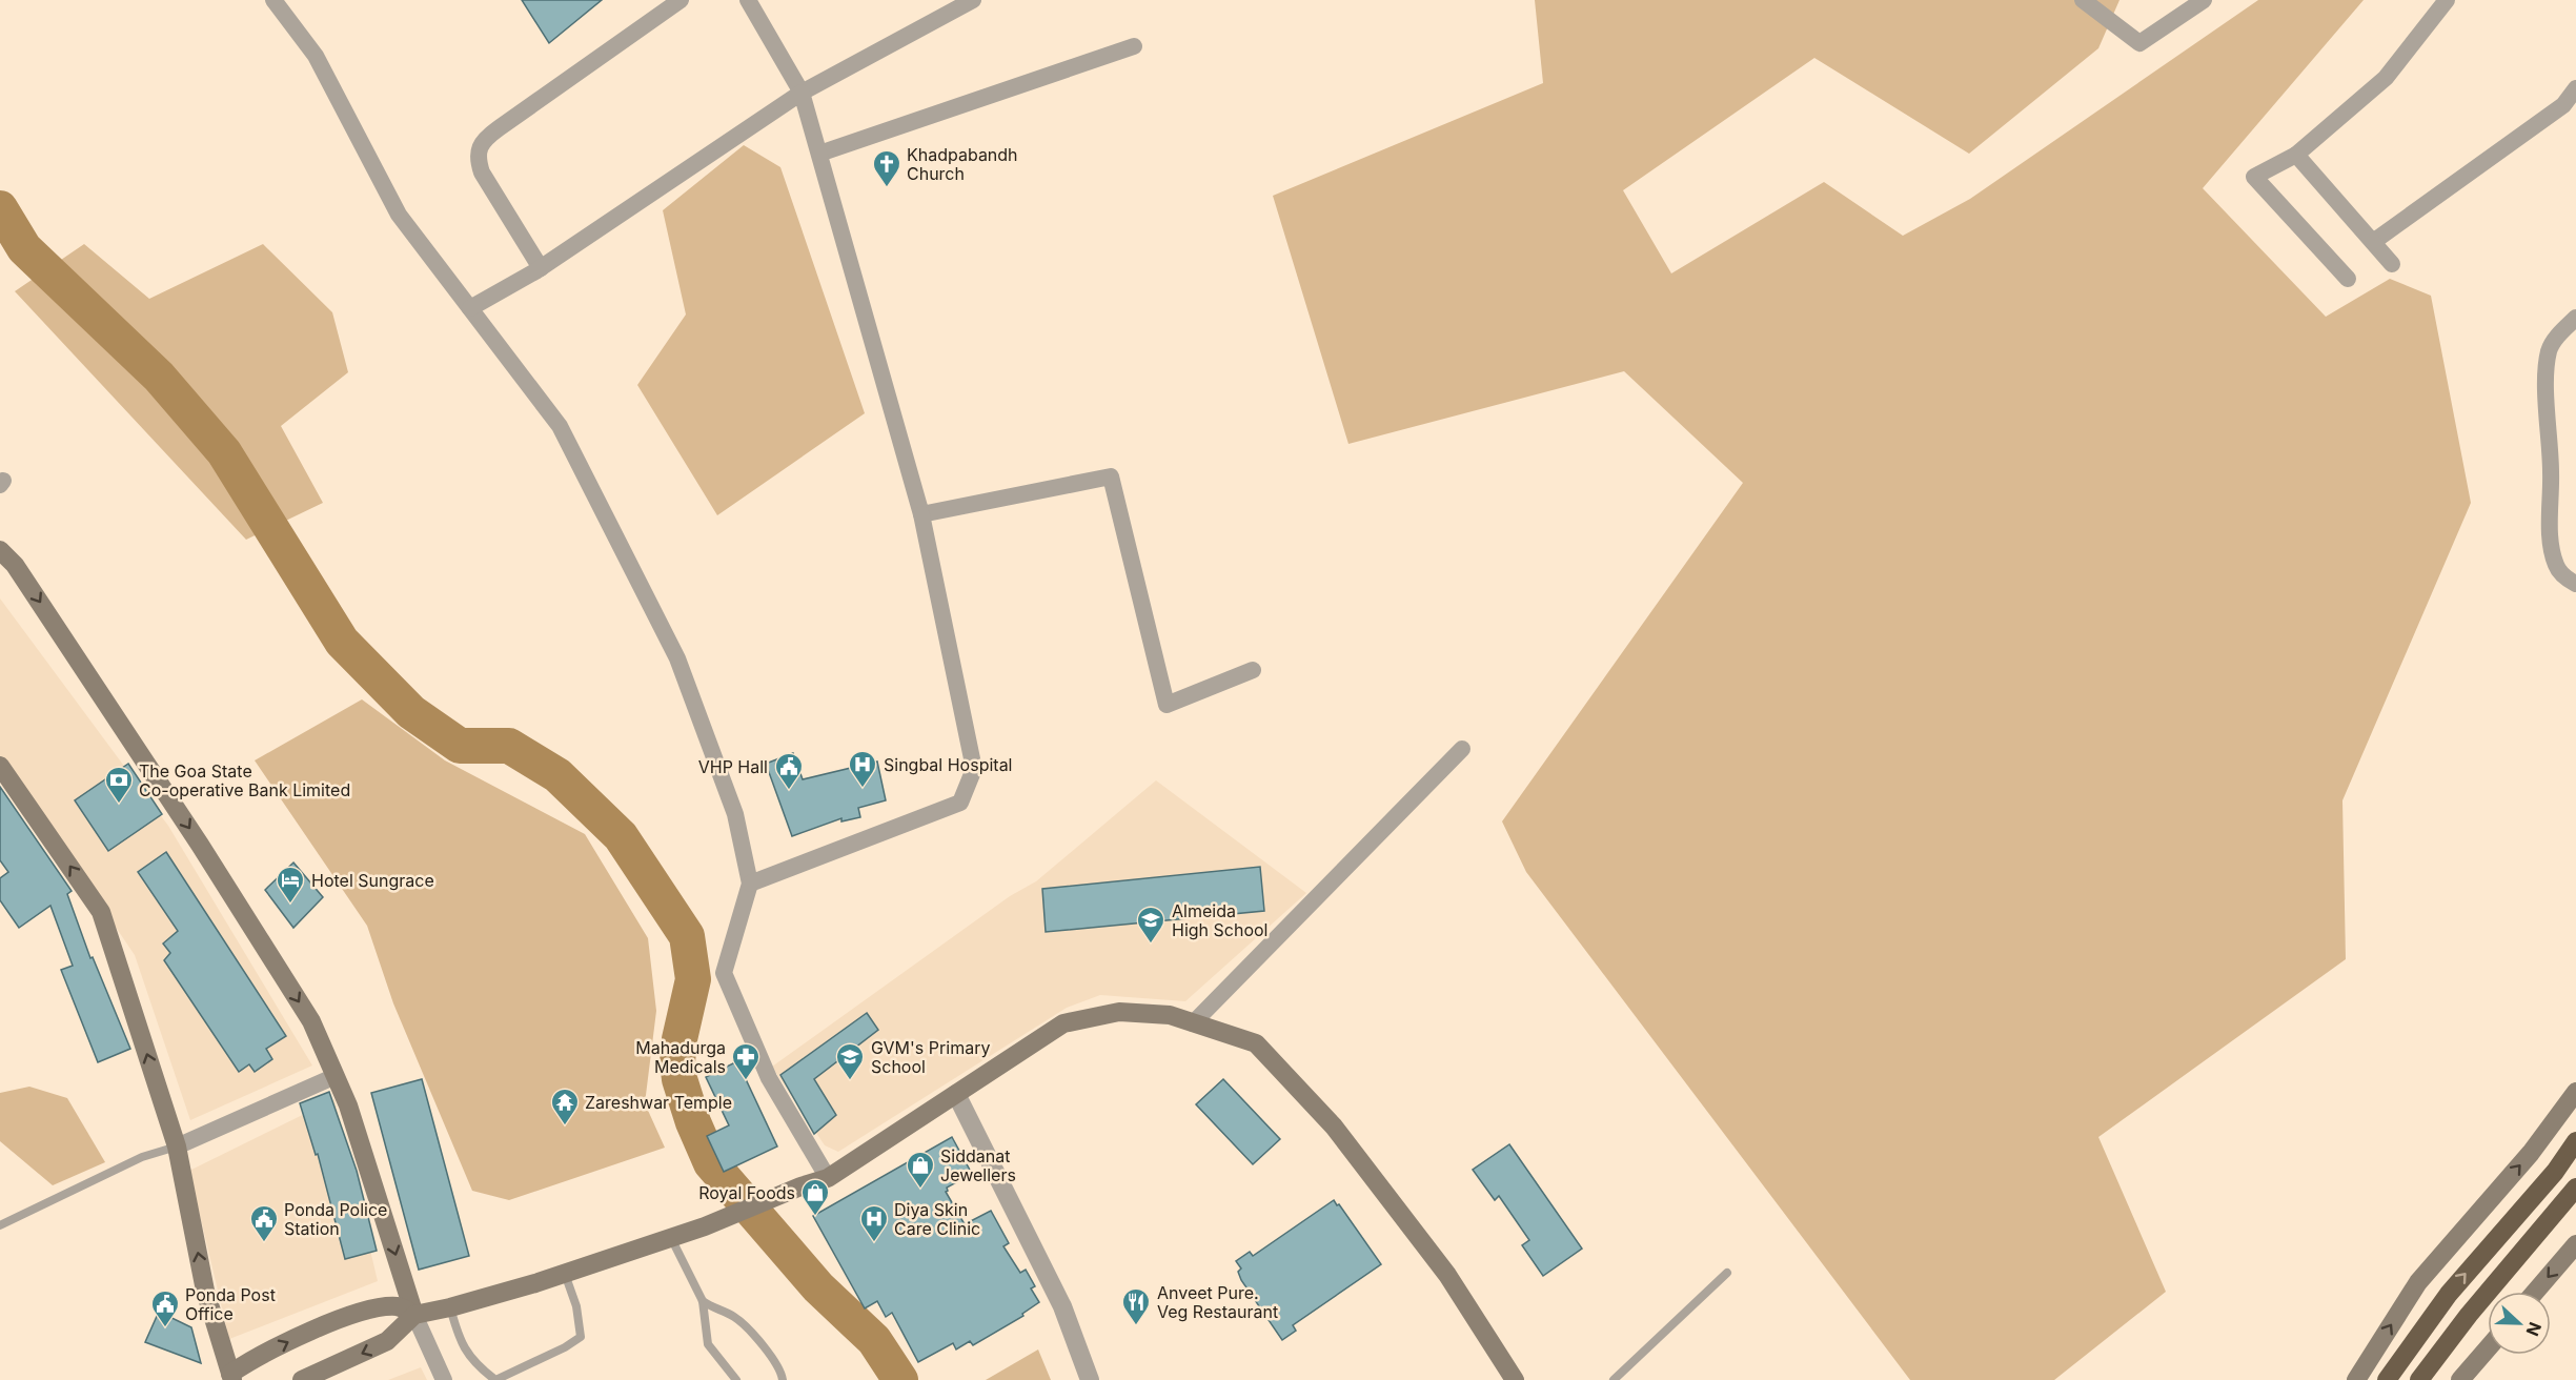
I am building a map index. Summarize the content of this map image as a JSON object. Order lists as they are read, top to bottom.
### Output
{
  "places": {
    "church": ["Khadpabandh Church"],
    "hospital": ["Singbal Hospital", "Diya Skin Care Clinic"],
    "public building": ["VHP Hall", "Ponda Police Station", "Ponda Post Office"],
    "bank": ["The Goa State Co-operative Bank Limited"],
    "hotel": ["Hotel Sungrace"],
    "school or university": ["Almeida High School", "GVM's Primary School"],
    "pharmacy": ["Mahadurga Medicals"],
    "temple": ["Zareshwar Temple"],
    "shop": ["Siddanat Jewellers", "Royal Foods"],
    "restaurant": ["Anveet Pure. Veg Restaurant"]
  },
  "north": "right"
}
